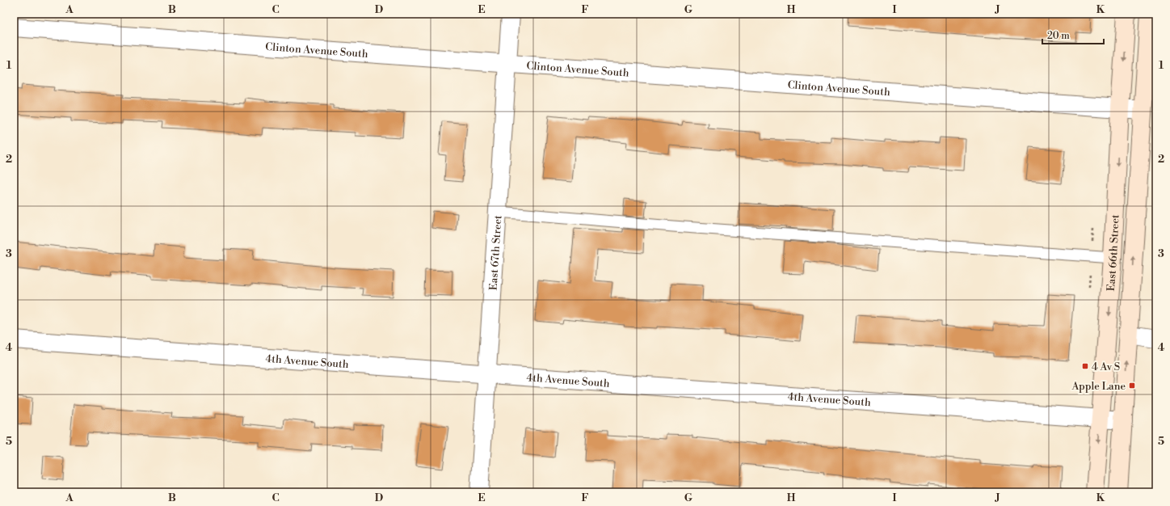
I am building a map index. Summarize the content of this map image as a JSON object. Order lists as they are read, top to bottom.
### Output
{
  "streets": {
    "main road": ["East 66th Street"],
    "street": ["Clinton Avenue South", "East 67th Street", "4th Avenue South"]
  },
  "crossings": [
    ["Clinton Avenue South", "East 67th Street"],
    ["Clinton Avenue South", "East 66th Street"],
    ["East 67th Street", "4th Avenue South"],
    ["East 66th Street", "4th Avenue South"]
  ],
  "places": {
    "transit": ["4 Av S", "Apple Lane"]
  },
  "scale_bar": "20 m",
  "grid": {
    "columns": [
      "A",
      "B",
      "C",
      "D",
      "E",
      "F",
      "G",
      "H",
      "I",
      "J",
      "K"
    ],
    "rows": [
      "1",
      "2",
      "3",
      "4",
      "5"
    ]
  }
}
